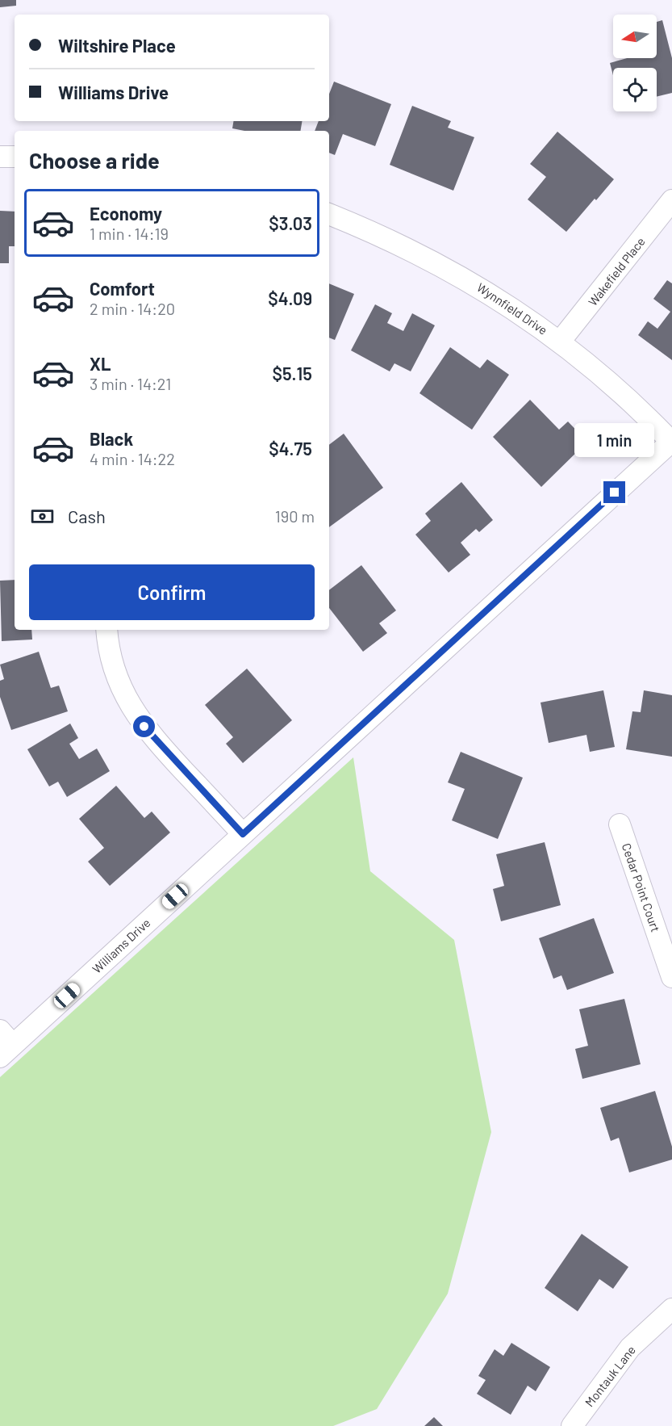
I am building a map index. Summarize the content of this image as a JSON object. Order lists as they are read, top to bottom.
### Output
{
  "streets": {
    "street": [
      "Wakefield Place",
      "Wynnfield Drive",
      "Cedar Point Court",
      "Williams Drive",
      "Montauk Lane"
    ]
  },
  "crossings": [
    ["Wakefield Place", "Wynnfield Drive"],
    ["Wynnfield Drive", "Williams Drive"]
  ],
  "north": "left",
  "page": {
    "banner": ["Wiltshire Place", "Williams Drive"],
    "heading": "Choose a ride",
    "list": [
      {
        "name": "Economy",
        "note": "1 min · 14:19",
        "value": "$3.03"
      },
      {
        "name": "Comfort",
        "note": "2 min · 14:20",
        "value": "$4.09"
      },
      {
        "name": "XL",
        "note": "3 min · 14:21",
        "value": "$5.15"
      },
      {
        "name": "Black",
        "note": "4 min · 14:22",
        "value": "$4.75"
      }
    ],
    "bubble": "1 min",
    "pay": ["Cash", "190 m"],
    "buttons": "Confirm"
  }
}
